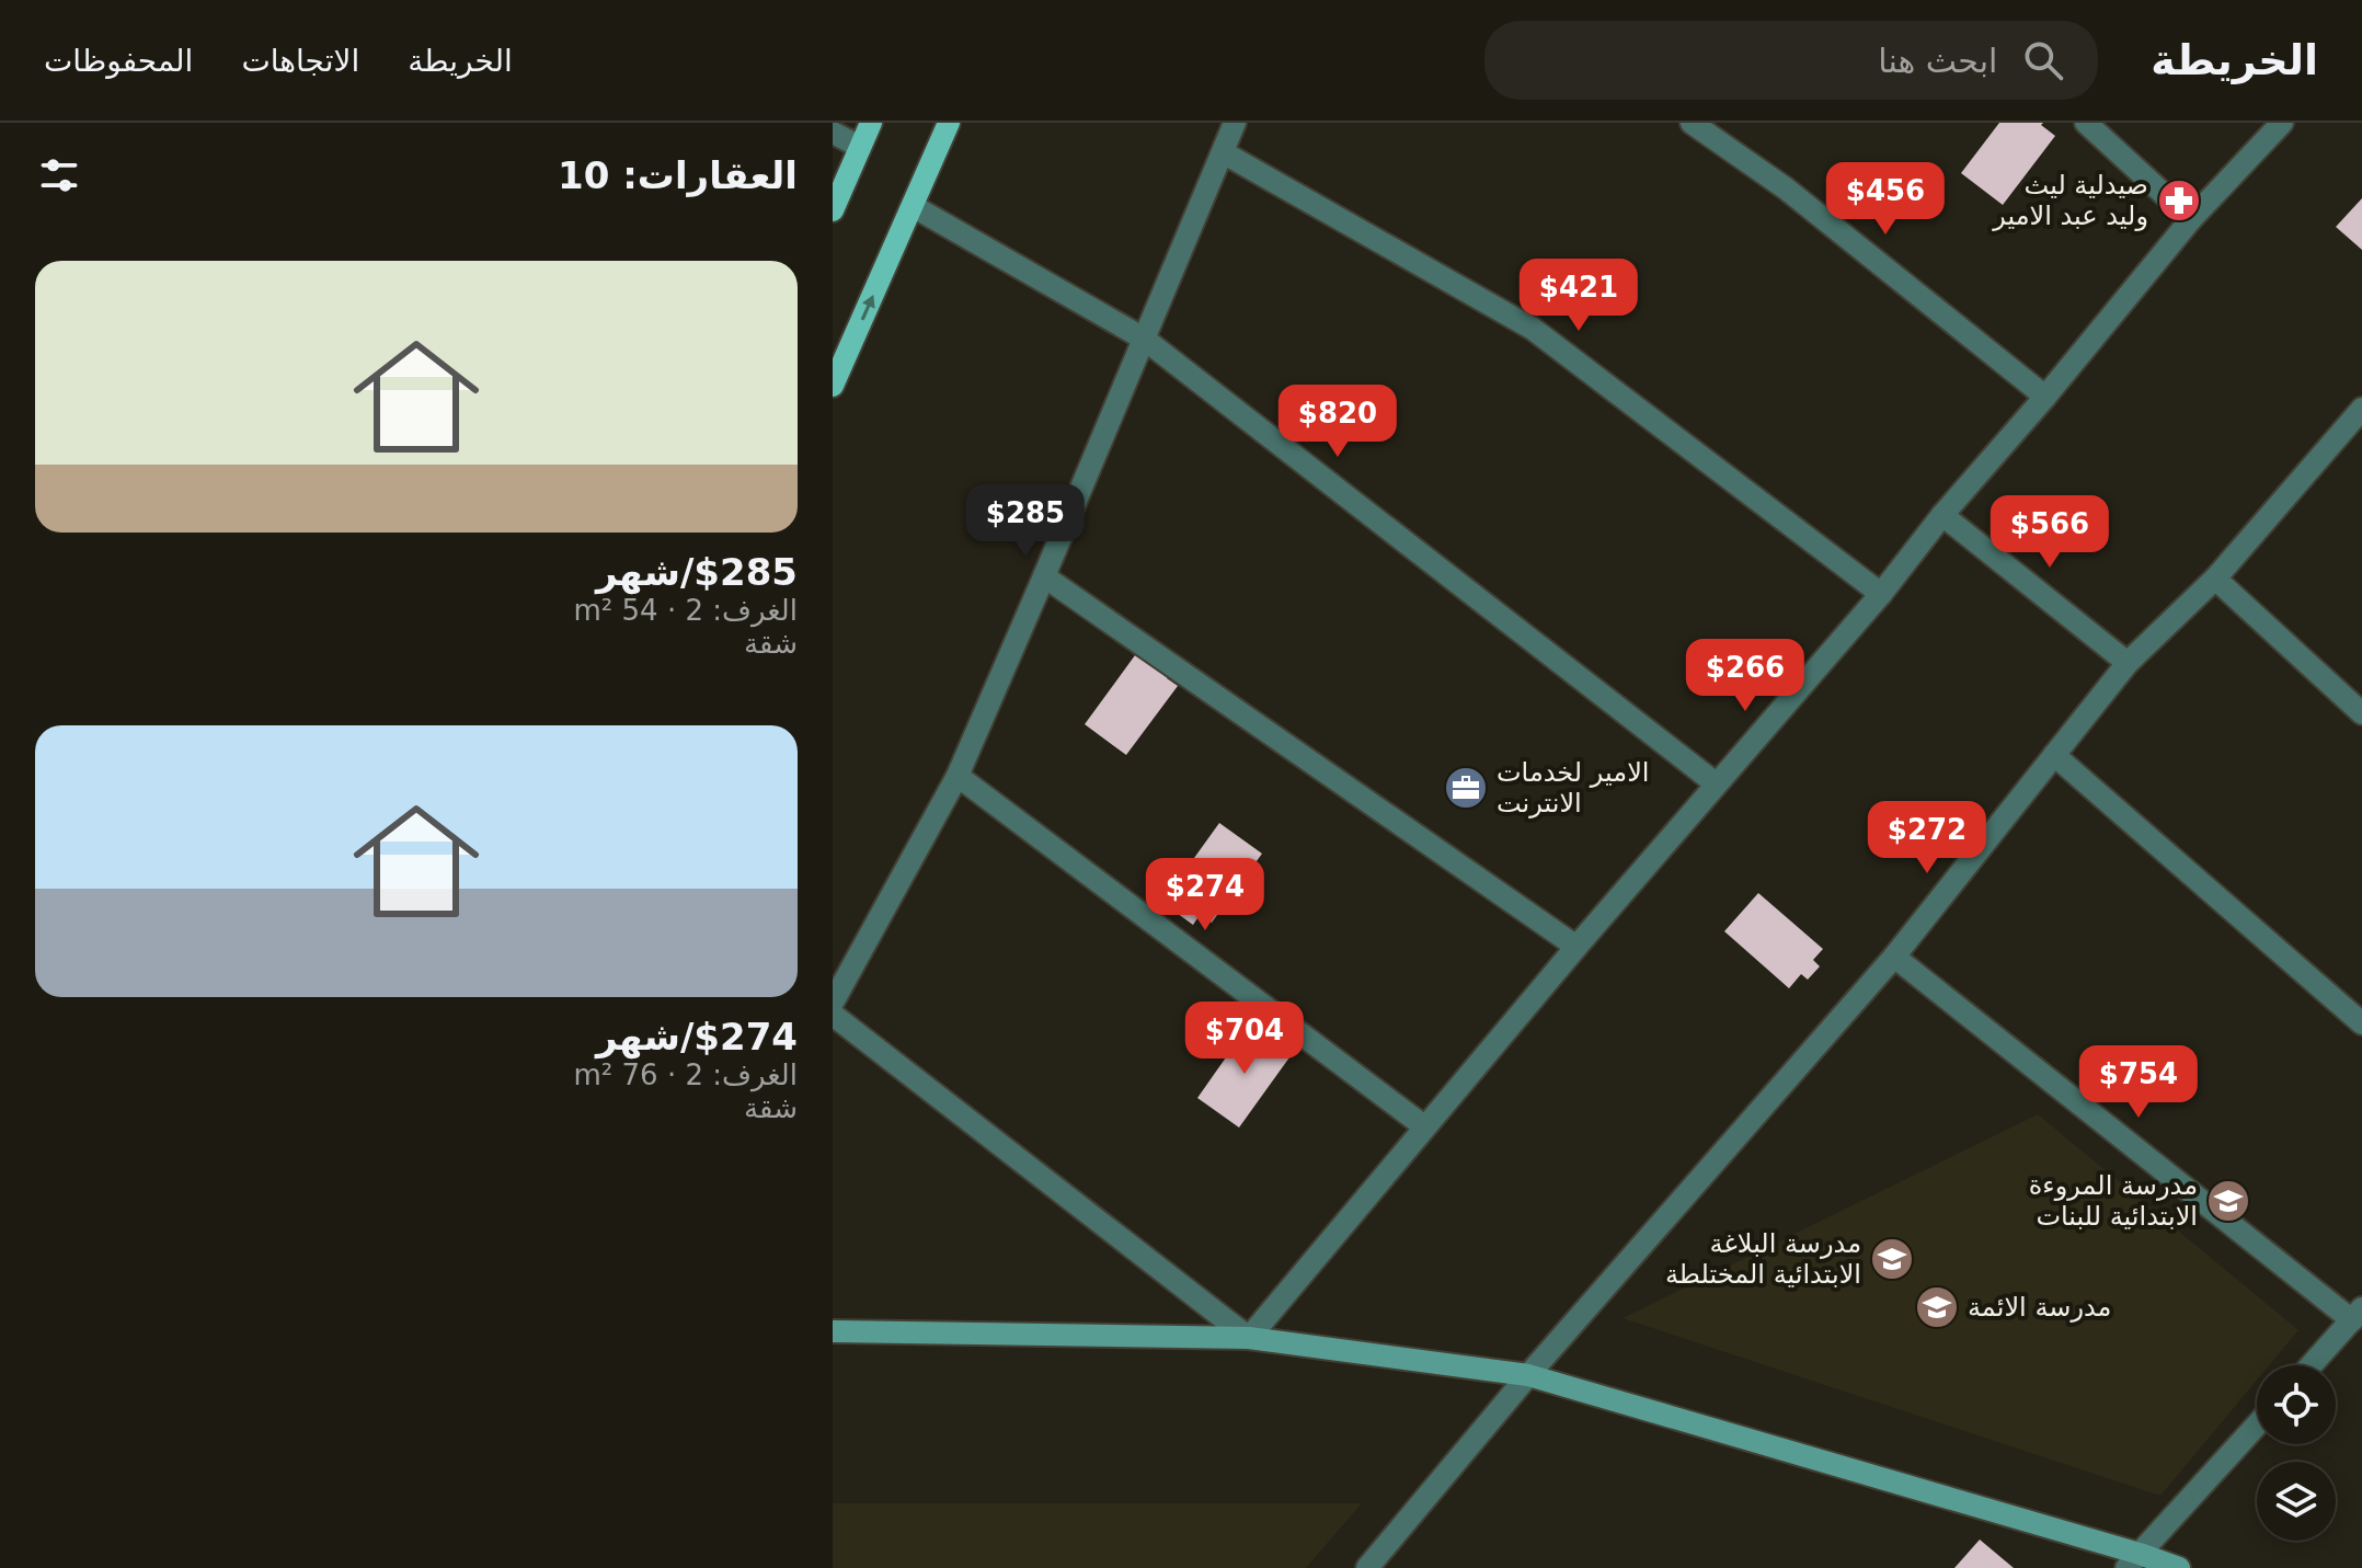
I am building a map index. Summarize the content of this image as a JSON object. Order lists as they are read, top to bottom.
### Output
{
  "places": {
    "pharmacy": ["صيدلية ليث وليد عبد الامير"],
    "office": ["الامير لخدمات الانترنت"],
    "school or university": ["مدرسة المروءة الابتدائية للبنات", "مدرسة البلاغة الابتدائية المختلطة", "مدرسة الائمة"]
  },
  "page": {
    "header": "الخريطة",
    "search": "ابحث هنا",
    "nav": ["الخريطة", "الاتجاهات", "المحفوظات"],
    "heading": "العقارات: 10",
    "price": [
      "$456",
      "$421",
      "$820",
      "$285",
      "$566",
      "$266",
      "$272",
      "$274",
      "$704",
      "$754"
    ],
    "list": [
      {
        "name": "$285/شهر",
        "note": "الغرف: 2 · 54 m² · شقة"
      },
      {
        "name": "$274/شهر",
        "note": "الغرف: 2 · 76 m² · شقة"
      }
    ]
  }
}
